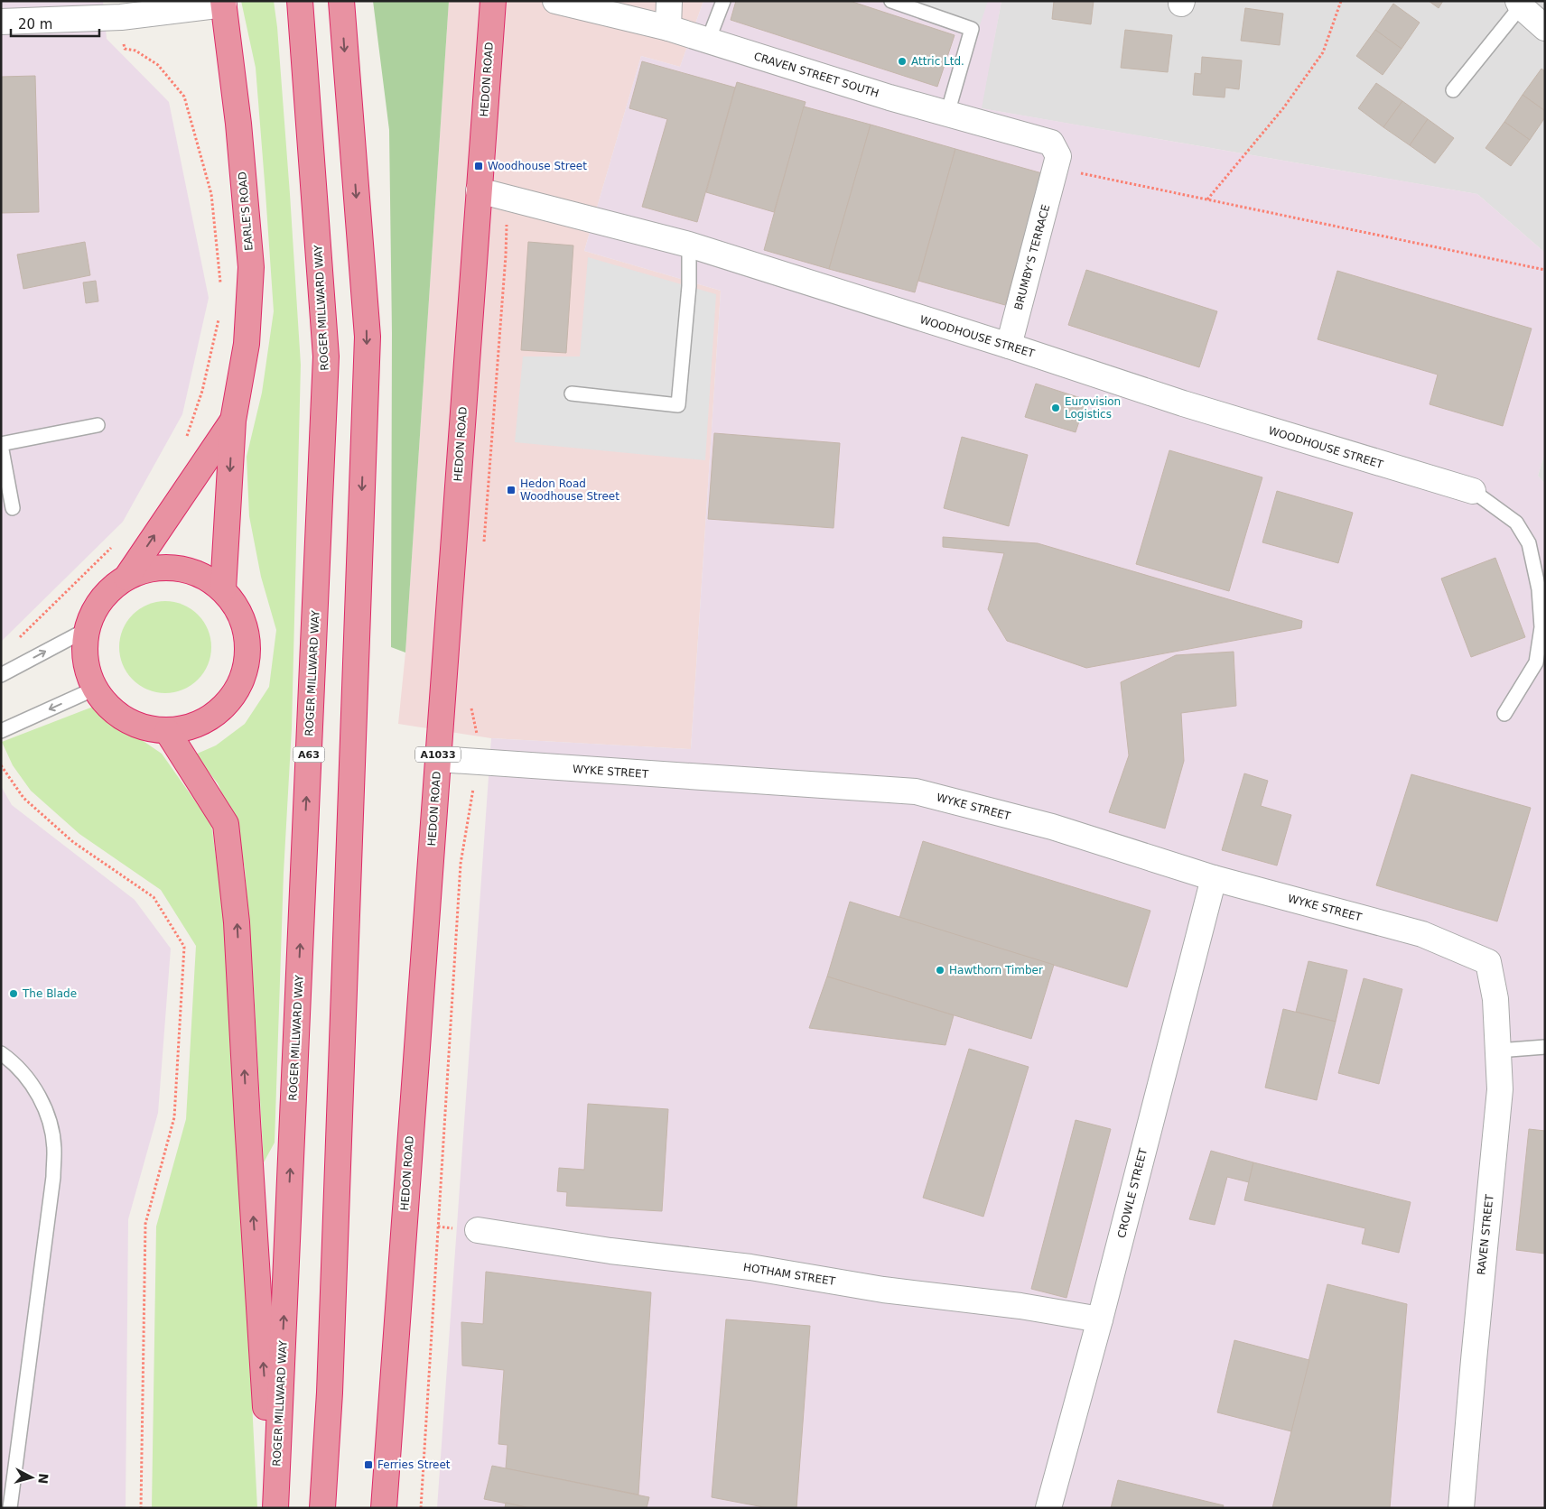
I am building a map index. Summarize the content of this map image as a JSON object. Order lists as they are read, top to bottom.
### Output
{
  "streets": {
    "highway": [
      "HEDON ROAD",
      "EARLE'S ROAD",
      "ROGER MILLWARD WAY",
      "A63",
      "A1033"
    ],
    "street": [
      "CRAVEN STREET SOUTH",
      "BRUMBY'S TERRACE",
      "WOODHOUSE STREET",
      "WYKE STREET",
      "CROWLE STREET",
      "RAVEN STREET",
      "HOTHAM STREET"
    ]
  },
  "crossings": [
    ["CRAVEN STREET SOUTH", "BRUMBY'S TERRACE"],
    ["HEDON ROAD", "WOODHOUSE STREET"],
    ["HEDON ROAD", "WYKE STREET"],
    ["BRUMBY'S TERRACE", "WOODHOUSE STREET"],
    ["WYKE STREET", "CROWLE STREET"],
    ["WYKE STREET", "RAVEN STREET"],
    ["CROWLE STREET", "HOTHAM STREET"]
  ],
  "places": {
    "other": [
      "Attric Ltd.",
      "Eurovision Logistics",
      "Hawthorn Timber",
      "The Blade"
    ],
    "transit": ["Woodhouse Street", "Hedon Road Woodhouse Street", "Ferries Street"]
  },
  "scale_bar": "20 m",
  "north": "right"
}
